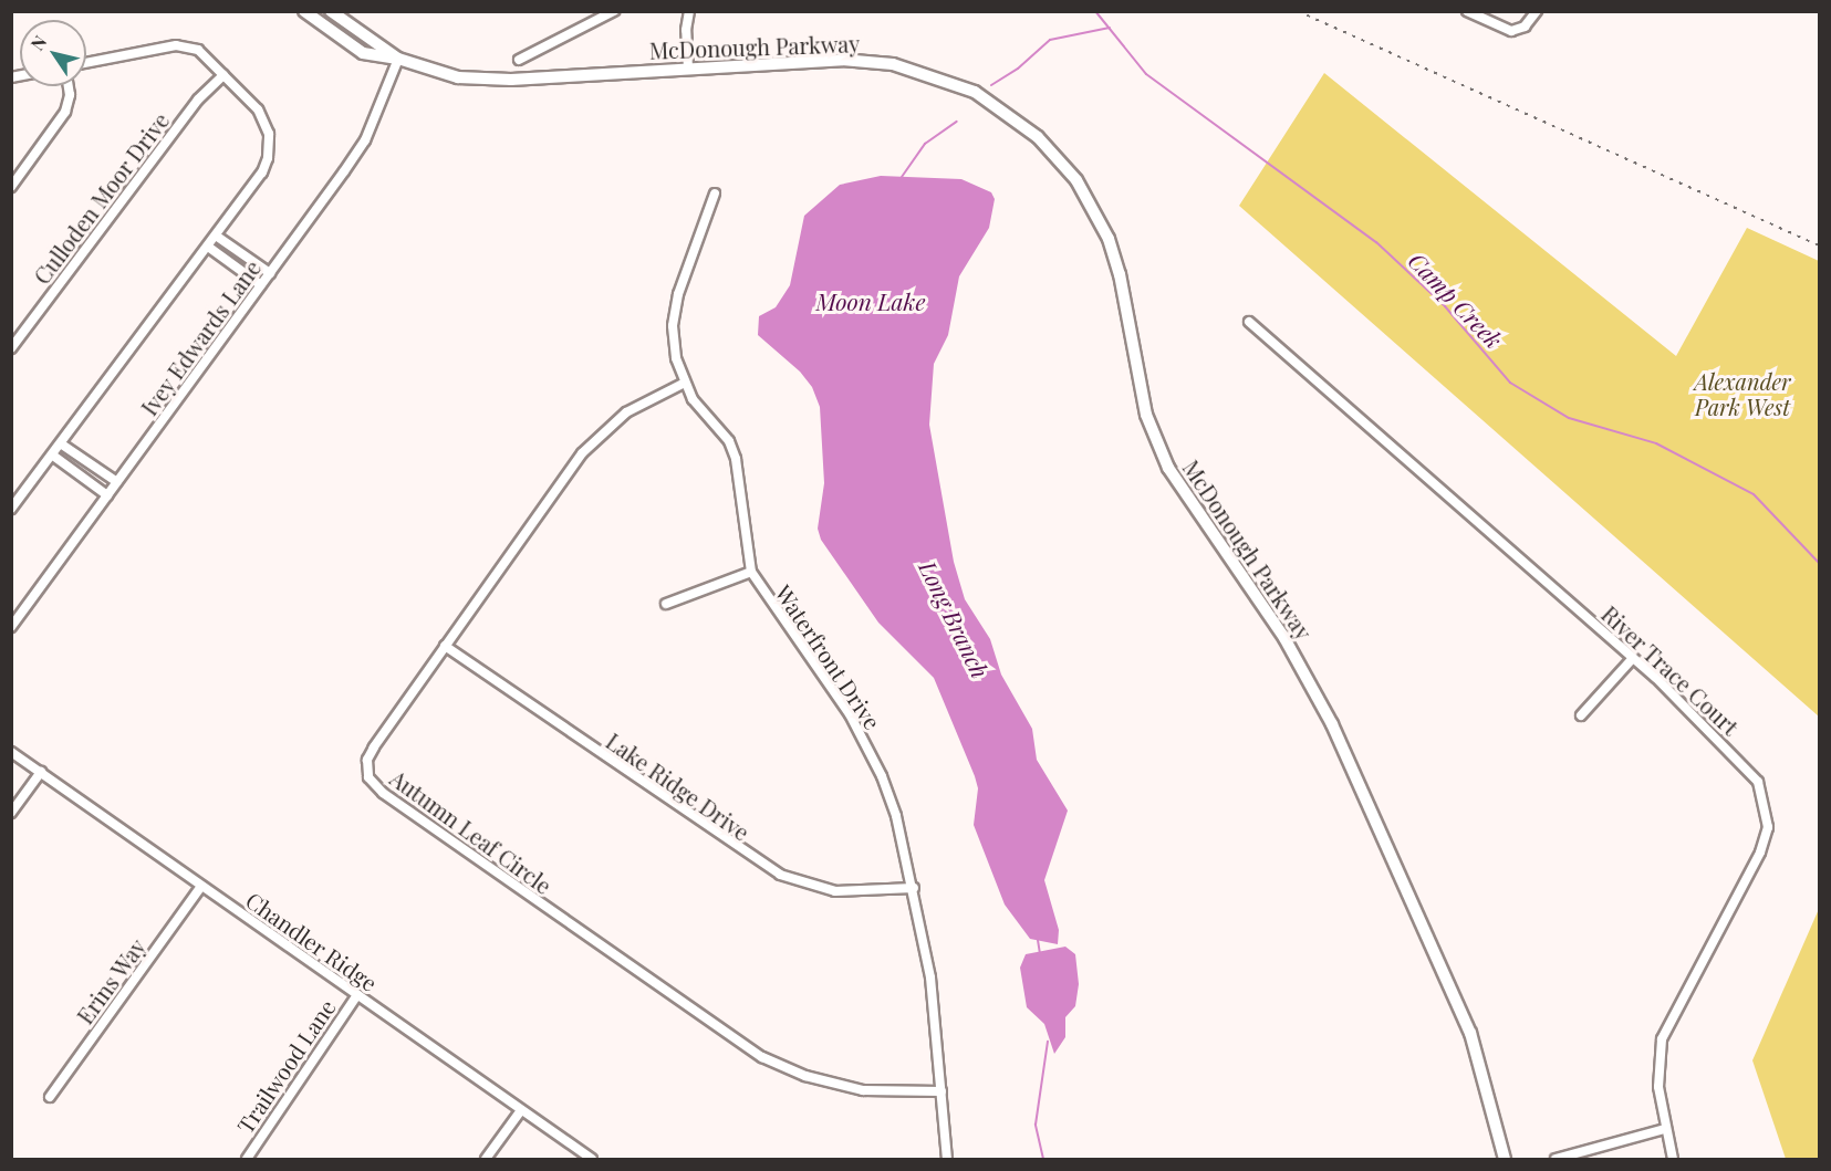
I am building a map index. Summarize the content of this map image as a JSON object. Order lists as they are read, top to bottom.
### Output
{
  "streets": {
    "street": [
      "McDonough Parkway",
      "Culloden Moor Drive",
      "Ivey Edwards Lane",
      "Waterfront Drive",
      "River Trace Court",
      "Lake Ridge Drive",
      "Autumn Leaf Circle",
      "Chandler Ridge",
      "Erins Way",
      "Trailwood Lane"
    ]
  },
  "crossings": [
    ["McDonough Parkway", "Ivey Edwards Lane"],
    ["Waterfront Drive", "Lake Ridge Drive"],
    ["Waterfront Drive", "Autumn Leaf Circle"],
    ["Lake Ridge Drive", "Autumn Leaf Circle"],
    ["Chandler Ridge", "Erins Way"],
    ["Chandler Ridge", "Trailwood Lane"]
  ],
  "water": ["Camp Creek", "Moon Lake", "Long Branch"],
  "parks": ["Alexander Park West"],
  "north": "top left"
}
